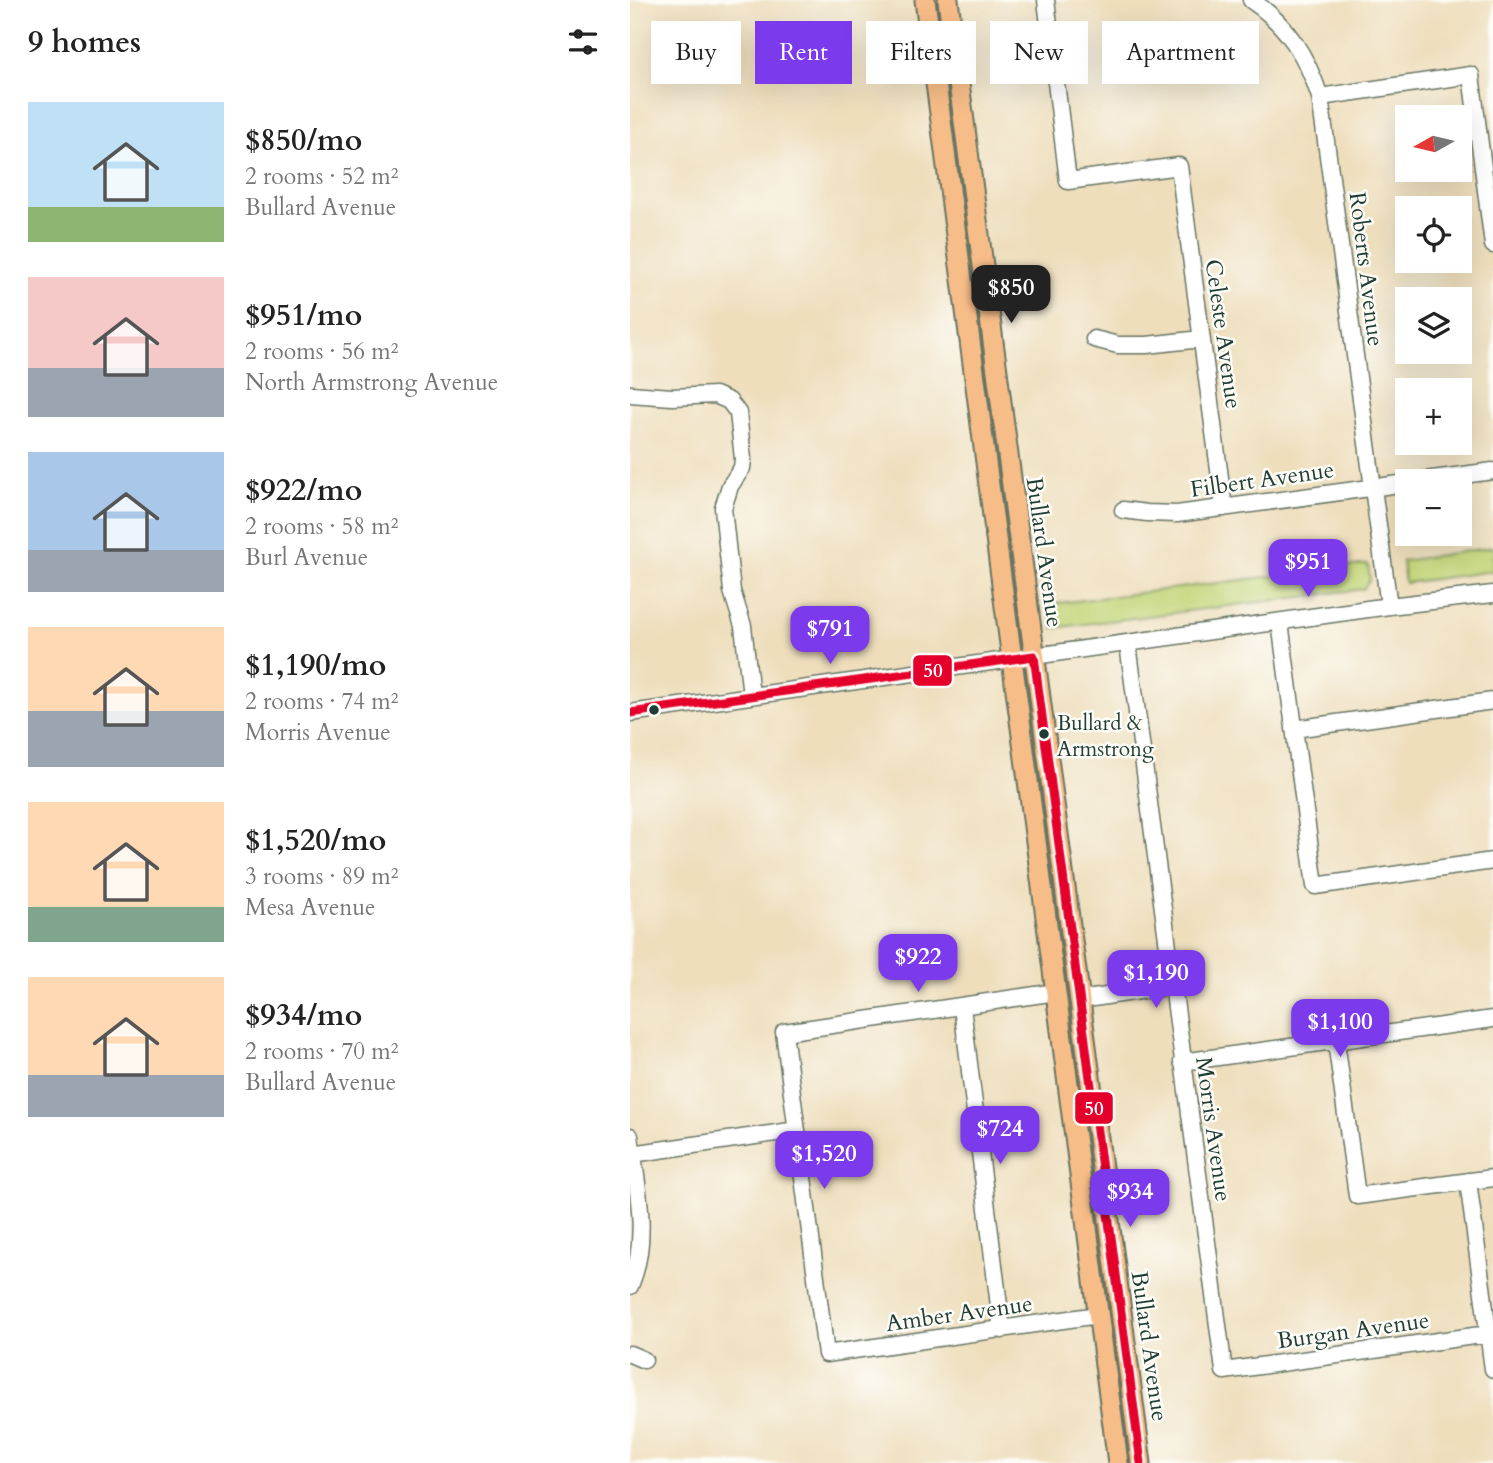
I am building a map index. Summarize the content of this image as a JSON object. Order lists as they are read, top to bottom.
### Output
{
  "streets": {
    "main road": ["Bullard Avenue"],
    "street": [
      "Roberts Avenue",
      "Celeste Avenue",
      "Filbert Avenue",
      "Morris Avenue",
      "Amber Avenue",
      "Burgan Avenue"
    ]
  },
  "crossings": [
    ["Roberts Avenue", "Filbert Avenue"],
    ["Celeste Avenue", "Filbert Avenue"],
    ["Bullard Avenue", "Amber Avenue"],
    ["Morris Avenue", "Burgan Avenue"]
  ],
  "places": ["Bullard & Armstrong"],
  "lines": ["transit line 50"],
  "north": "left",
  "page": {
    "heading": "9 homes",
    "chip": [
      "Buy",
      "Rent",
      "Filters",
      "New",
      "Apartment"
    ],
    "list": [
      {
        "name": "$850/mo",
        "note": "2 rooms · 52 m² · Bullard Avenue"
      },
      {
        "name": "$951/mo",
        "note": "2 rooms · 56 m² · North Armstrong Avenue"
      },
      {
        "name": "$922/mo",
        "note": "2 rooms · 58 m² · Burl Avenue"
      },
      {
        "name": "$1,190/mo",
        "note": "2 rooms · 74 m² · Morris Avenue"
      },
      {
        "name": "$1,520/mo",
        "note": "3 rooms · 89 m² · Mesa Avenue"
      },
      {
        "name": "$934/mo",
        "note": "2 rooms · 70 m² · Bullard Avenue"
      }
    ],
    "map_buttons": ["+", "−"],
    "price": [
      "$850",
      "$951",
      "$791",
      "$922",
      "$1,190",
      "$1,100",
      "$724",
      "$1,520",
      "$934"
    ]
  }
}
